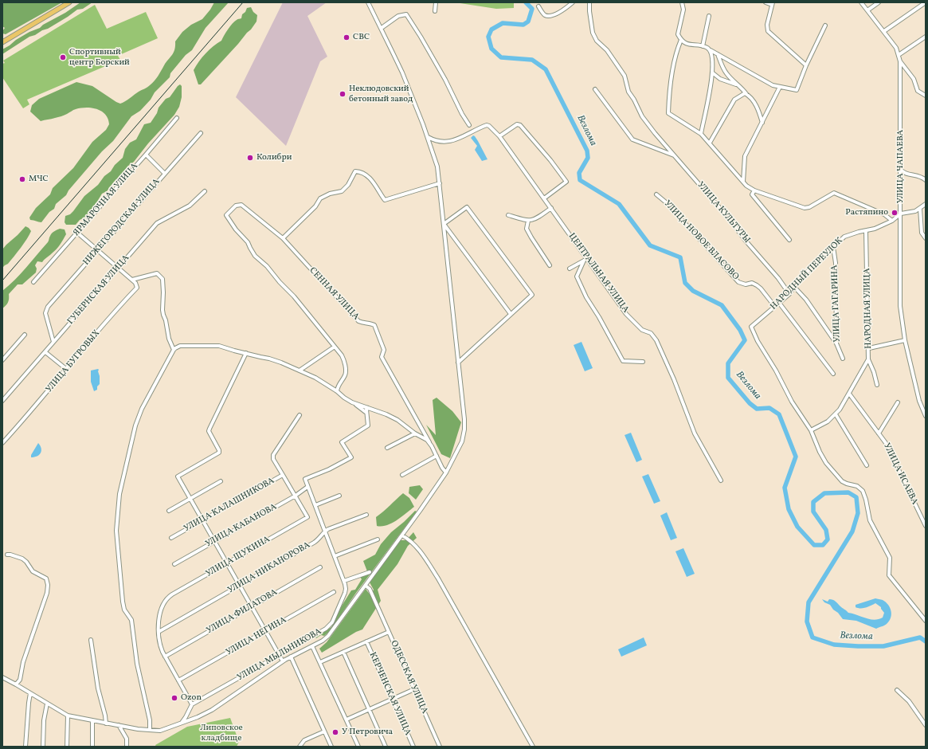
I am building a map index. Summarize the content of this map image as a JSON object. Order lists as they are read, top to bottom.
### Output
{
  "streets": {
    "street": [
      "УЛИЦА ЧАПАЕВА",
      "ЯРМАРОЧНАЯ УЛИЦА",
      "УЛИЦА КУЛЬТУРЫ",
      "НИЖЕГОРОДСКАЯ УЛИЦА",
      "УЛИЦА НОВОЕ ВЛАСОВО",
      "ЦЕНТРАЛЬНАЯ УЛИЦА",
      "НАРОДНЫЙ ПЕРЕУЛОК",
      "ГУБЕРНСКАЯ УЛИЦА",
      "СЕННАЯ УЛИЦА",
      "УЛИЦА ГАГАРИНА",
      "НАРОДНАЯ УЛИЦА",
      "УЛИЦА БУГРОВЫХ",
      "УЛИЦА ИСАЕВА",
      "УЛИЦА КАЛАШНИКОВА",
      "УЛИЦА КАБАНОВА",
      "УЛИЦА ЩУКИНА",
      "УЛИЦА НИКАНОРОВА",
      "УЛИЦА ФИЛАТОВА",
      "УЛИЦА НЕГИНА",
      "УЛИЦА МЫЛЬНИКОВА",
      "ОДЕССКАЯ УЛИЦА",
      "КЕРЧЕНСКАЯ УЛИЦА"
    ]
  },
  "crossings": [
    ["УЛИЦА ЧАПАЕВА", "НАРОДНЫЙ ПЕРЕУЛОК"],
    ["УЛИЦА КУЛЬТУРЫ", "НАРОДНЫЙ ПЕРЕУЛОК"],
    ["НИЖЕГОРОДСКАЯ УЛИЦА", "ГУБЕРНСКАЯ УЛИЦА"],
    ["УЛИЦА НОВОЕ ВЛАСОВО", "НАРОДНЫЙ ПЕРЕУЛОК"],
    ["НАРОДНЫЙ ПЕРЕУЛОК", "УЛИЦА ГАГАРИНА"],
    ["НАРОДНЫЙ ПЕРЕУЛОК", "НАРОДНАЯ УЛИЦА"],
    ["УЛИЦА КАЛАШНИКОВА", "УЛИЦА КАБАНОВА"],
    ["УЛИЦА КАЛАШНИКОВА", "УЛИЦА ЩУКИНА"],
    ["УЛИЦА КАБАНОВА", "УЛИЦА МЫЛЬНИКОВА"],
    ["УЛИЦА ЩУКИНА", "УЛИЦА НИКАНОРОВА"],
    ["УЛИЦА НИКАНОРОВА", "УЛИЦА МЫЛЬНИКОВА"]
  ],
  "water": ["Везлома"],
  "parks": ["Липовское кладбище"],
  "places": [
    "СВС",
    "Спортивный центр Борский",
    "Неклюдовский бетонный завод",
    "Колибри",
    "МЧС",
    "Растяпино",
    "Ozon",
    "У Петровича"
  ]
}
